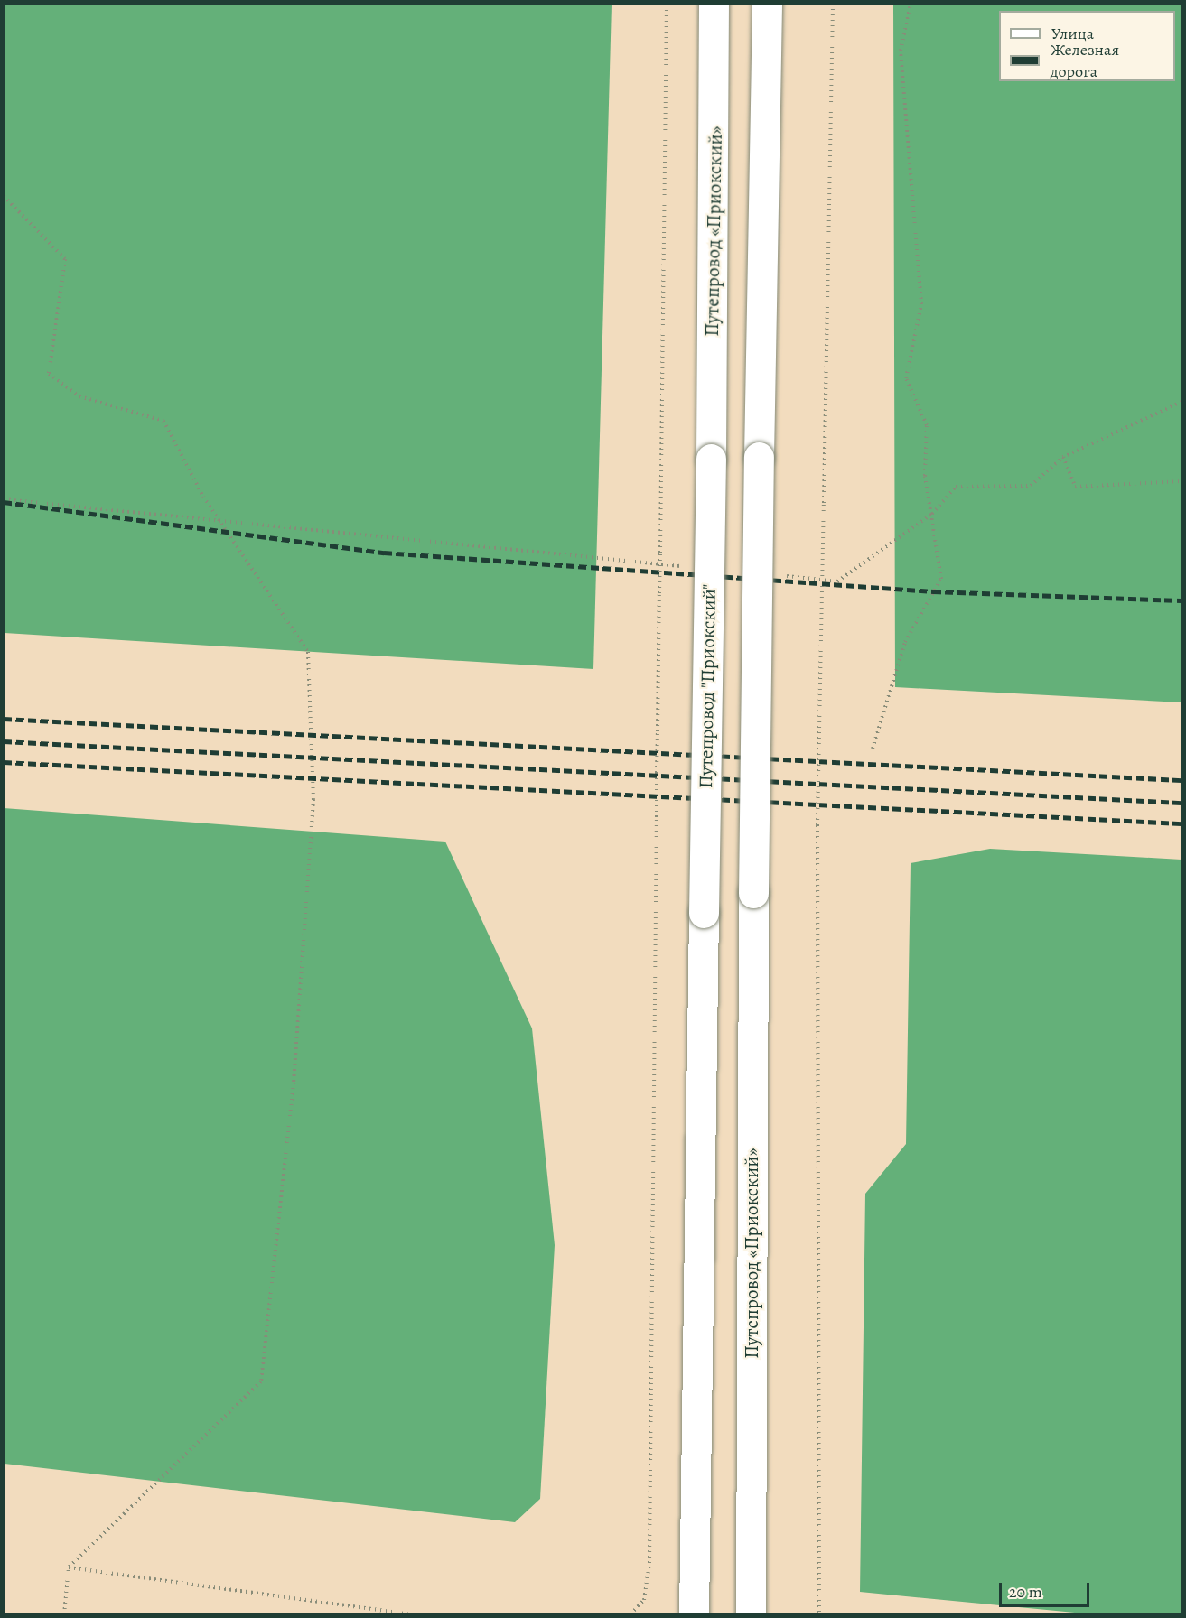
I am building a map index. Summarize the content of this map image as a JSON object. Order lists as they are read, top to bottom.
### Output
{
  "streets": {
    "main road": ["Путепровод «Приокский»", "Путепровод \"Приокский\""]
  },
  "crossings": [
    ["Путепровод «Приокский»", "Путепровод \"Приокский\""]
  ],
  "legend": ["Улица", "Железная дорога"],
  "scale_bar": "20 m"
}
